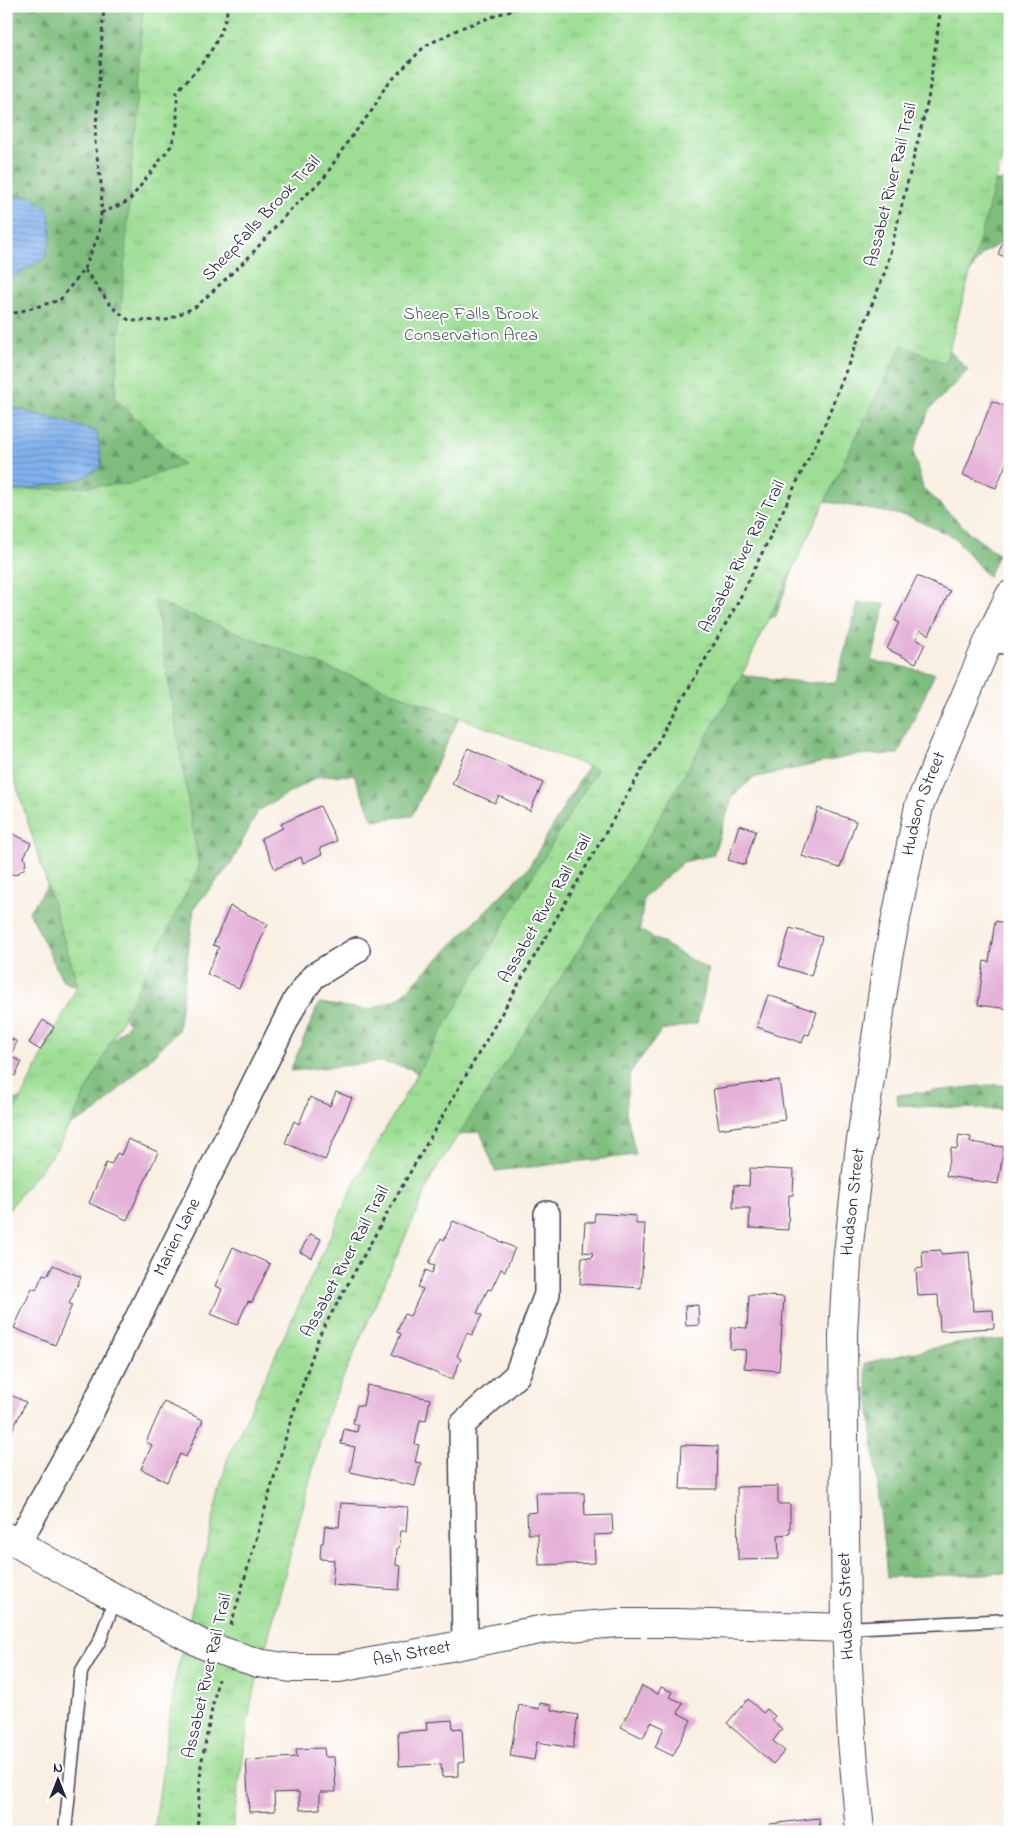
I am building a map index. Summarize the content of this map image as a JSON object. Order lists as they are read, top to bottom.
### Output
{
  "streets": {
    "street": ["Hudson Street", "Marien Lane", "Ash Street"],
    "path": ["Assabet River Rail Trail", "Sheepfalls Brook Trail"]
  },
  "crossings": [
    ["Assabet River Rail Trail", "Ash Street"],
    ["Hudson Street", "Ash Street"],
    ["Marien Lane", "Ash Street"]
  ],
  "parks": ["Sheep Falls Brook Conservation Area"],
  "north": "top"
}
